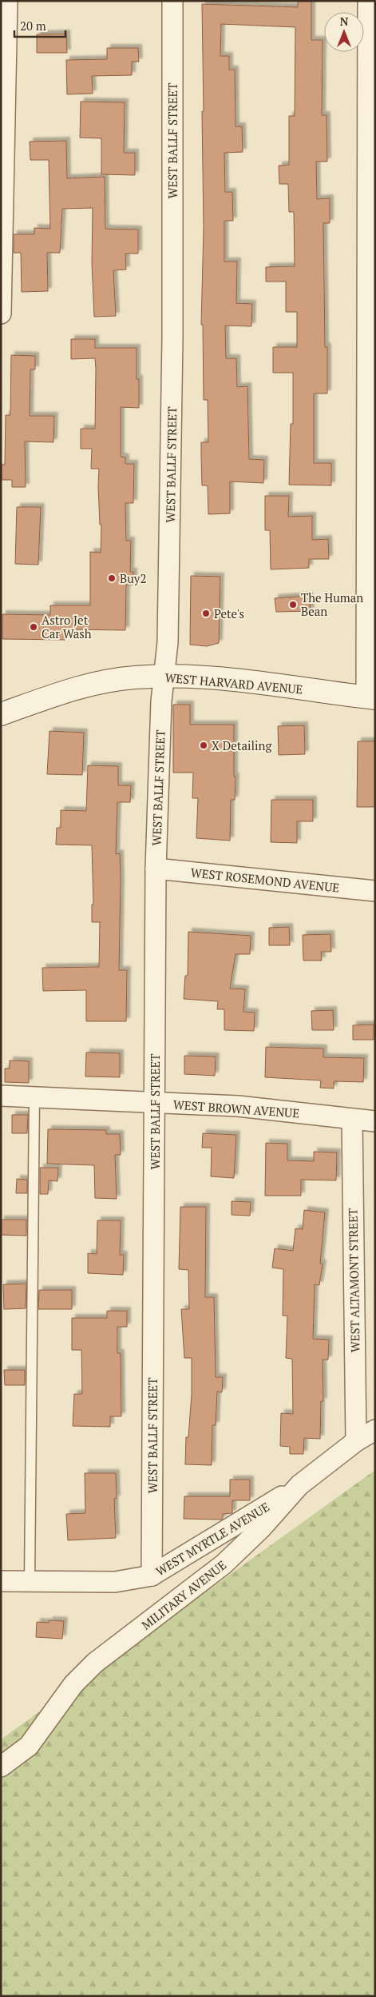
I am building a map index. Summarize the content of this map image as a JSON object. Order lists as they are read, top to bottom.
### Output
{
  "streets": {
    "main road": ["WEST HARVARD AVENUE"],
    "street": [
      "WEST BALLF STREET",
      "WEST ROSEMOND AVENUE",
      "WEST BROWN AVENUE",
      "WEST ALTAMONT STREET",
      "WEST MYRTLE AVENUE",
      "MILITARY AVENUE"
    ]
  },
  "crossings": [
    ["WEST BALLF STREET", "WEST HARVARD AVENUE"],
    ["WEST BALLF STREET", "WEST ROSEMOND AVENUE"],
    ["WEST BALLF STREET", "WEST BROWN AVENUE"],
    ["WEST BALLF STREET", "WEST MYRTLE AVENUE"],
    ["WEST BROWN AVENUE", "WEST ALTAMONT STREET"],
    ["WEST ALTAMONT STREET", "MILITARY AVENUE"],
    ["WEST MYRTLE AVENUE", "MILITARY AVENUE"]
  ],
  "places": [
    "Buy2",
    "The Human Bean",
    "Pete's",
    "Astro Jet Car Wash",
    "X Detailing"
  ],
  "scale_bar": "20 m",
  "north": "top"
}
